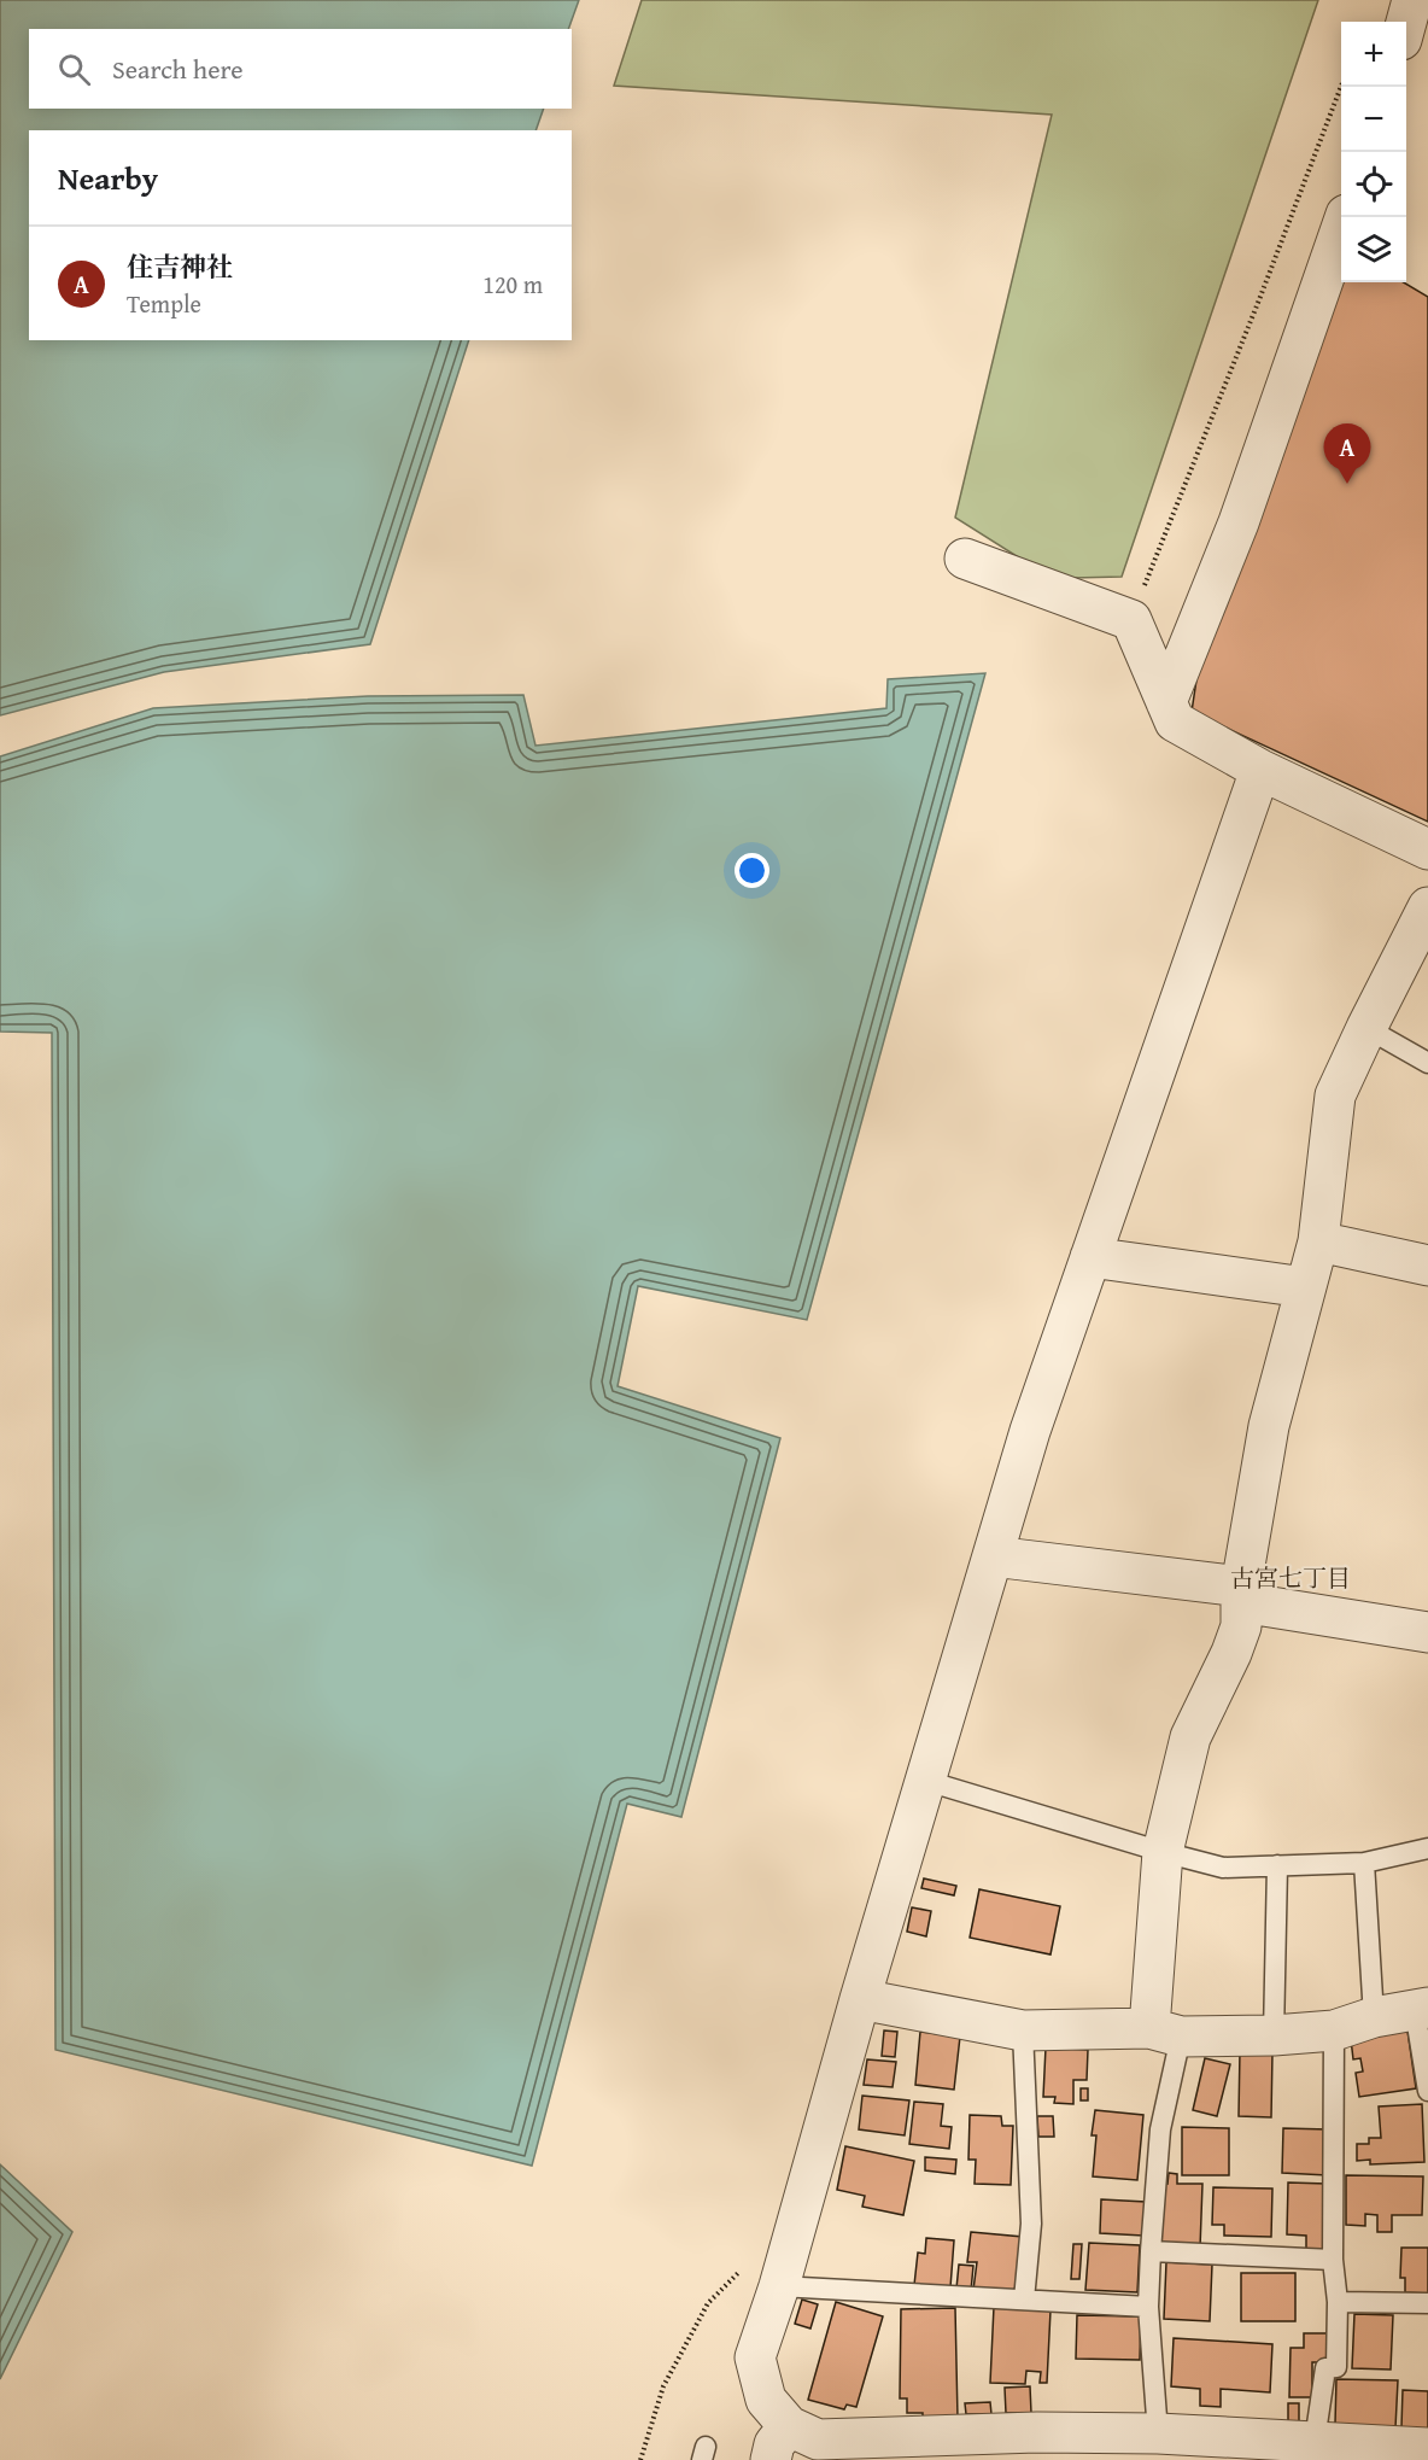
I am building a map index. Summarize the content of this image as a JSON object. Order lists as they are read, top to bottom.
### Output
{
  "districts": ["古宮七丁目"],
  "page": {
    "map_buttons": ["+", "−"],
    "search": "Search here",
    "heading": "Nearby",
    "list": [
      {
        "mark": "A",
        "name": "住吉神社",
        "note": "Temple",
        "value": "120 m"
      }
    ],
    "pins": "A"
  }
}
